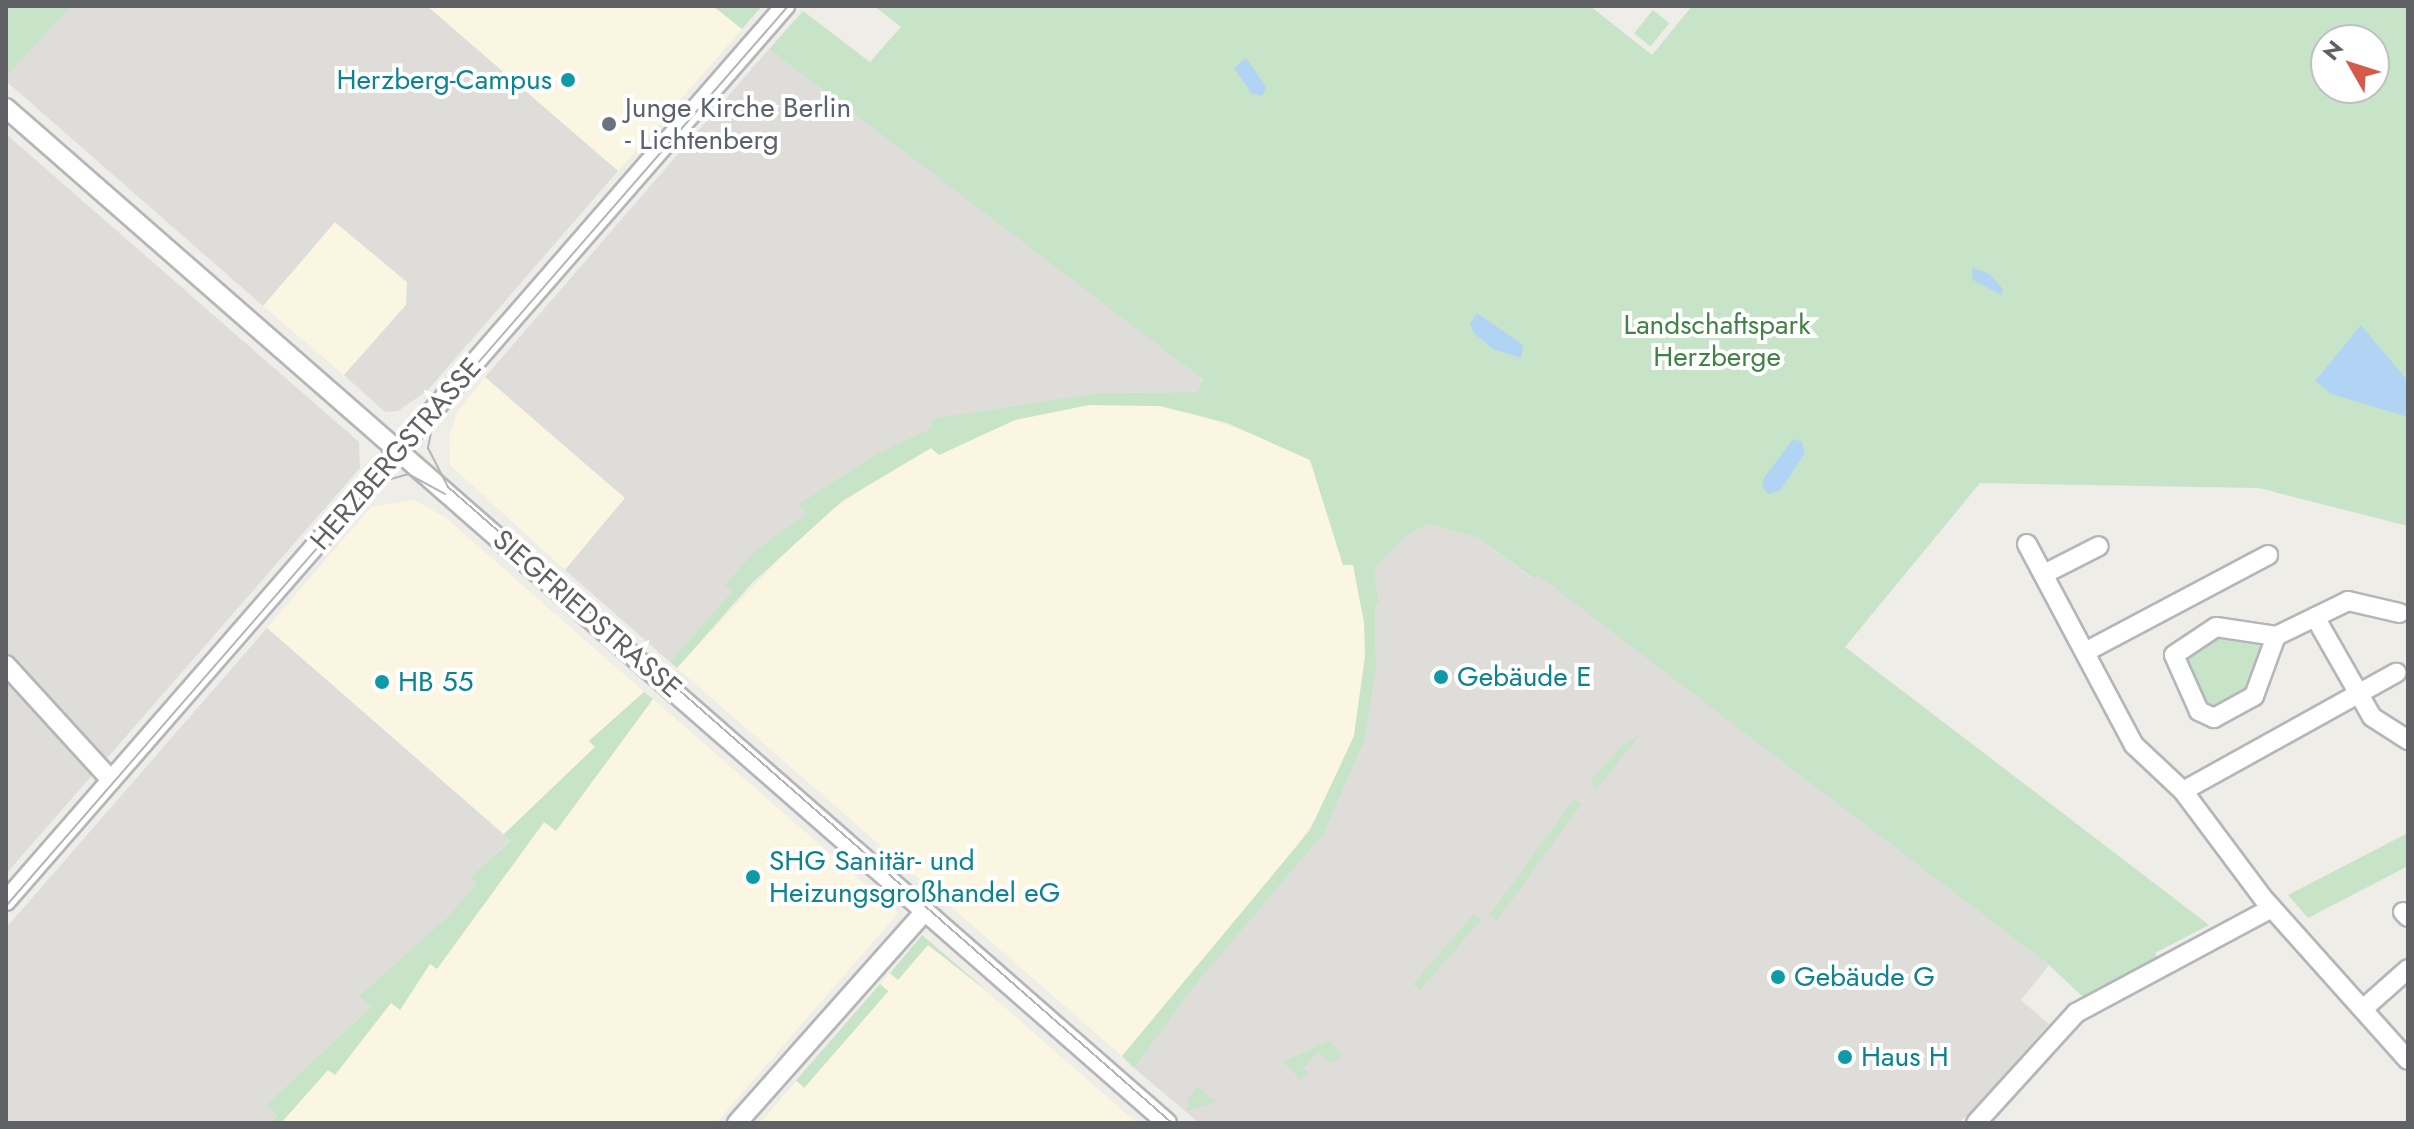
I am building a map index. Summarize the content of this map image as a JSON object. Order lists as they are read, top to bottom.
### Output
{
  "streets": {
    "street": ["HERZBERGSTRASSE", "SIEGFRIEDSTRASSE"]
  },
  "crossings": [
    ["HERZBERGSTRASSE", "SIEGFRIEDSTRASSE"]
  ],
  "parks": ["Landschaftspark Herzberge"],
  "places": [
    "Herzberg-Campus",
    "Junge Kirche Berlin - Lichtenberg",
    "Gebäude E",
    "HB 55",
    "SHG Sanitär- und Heizungsgroßhandel eG",
    "Gebäude G",
    "Haus H"
  ],
  "north": "top left"
}
